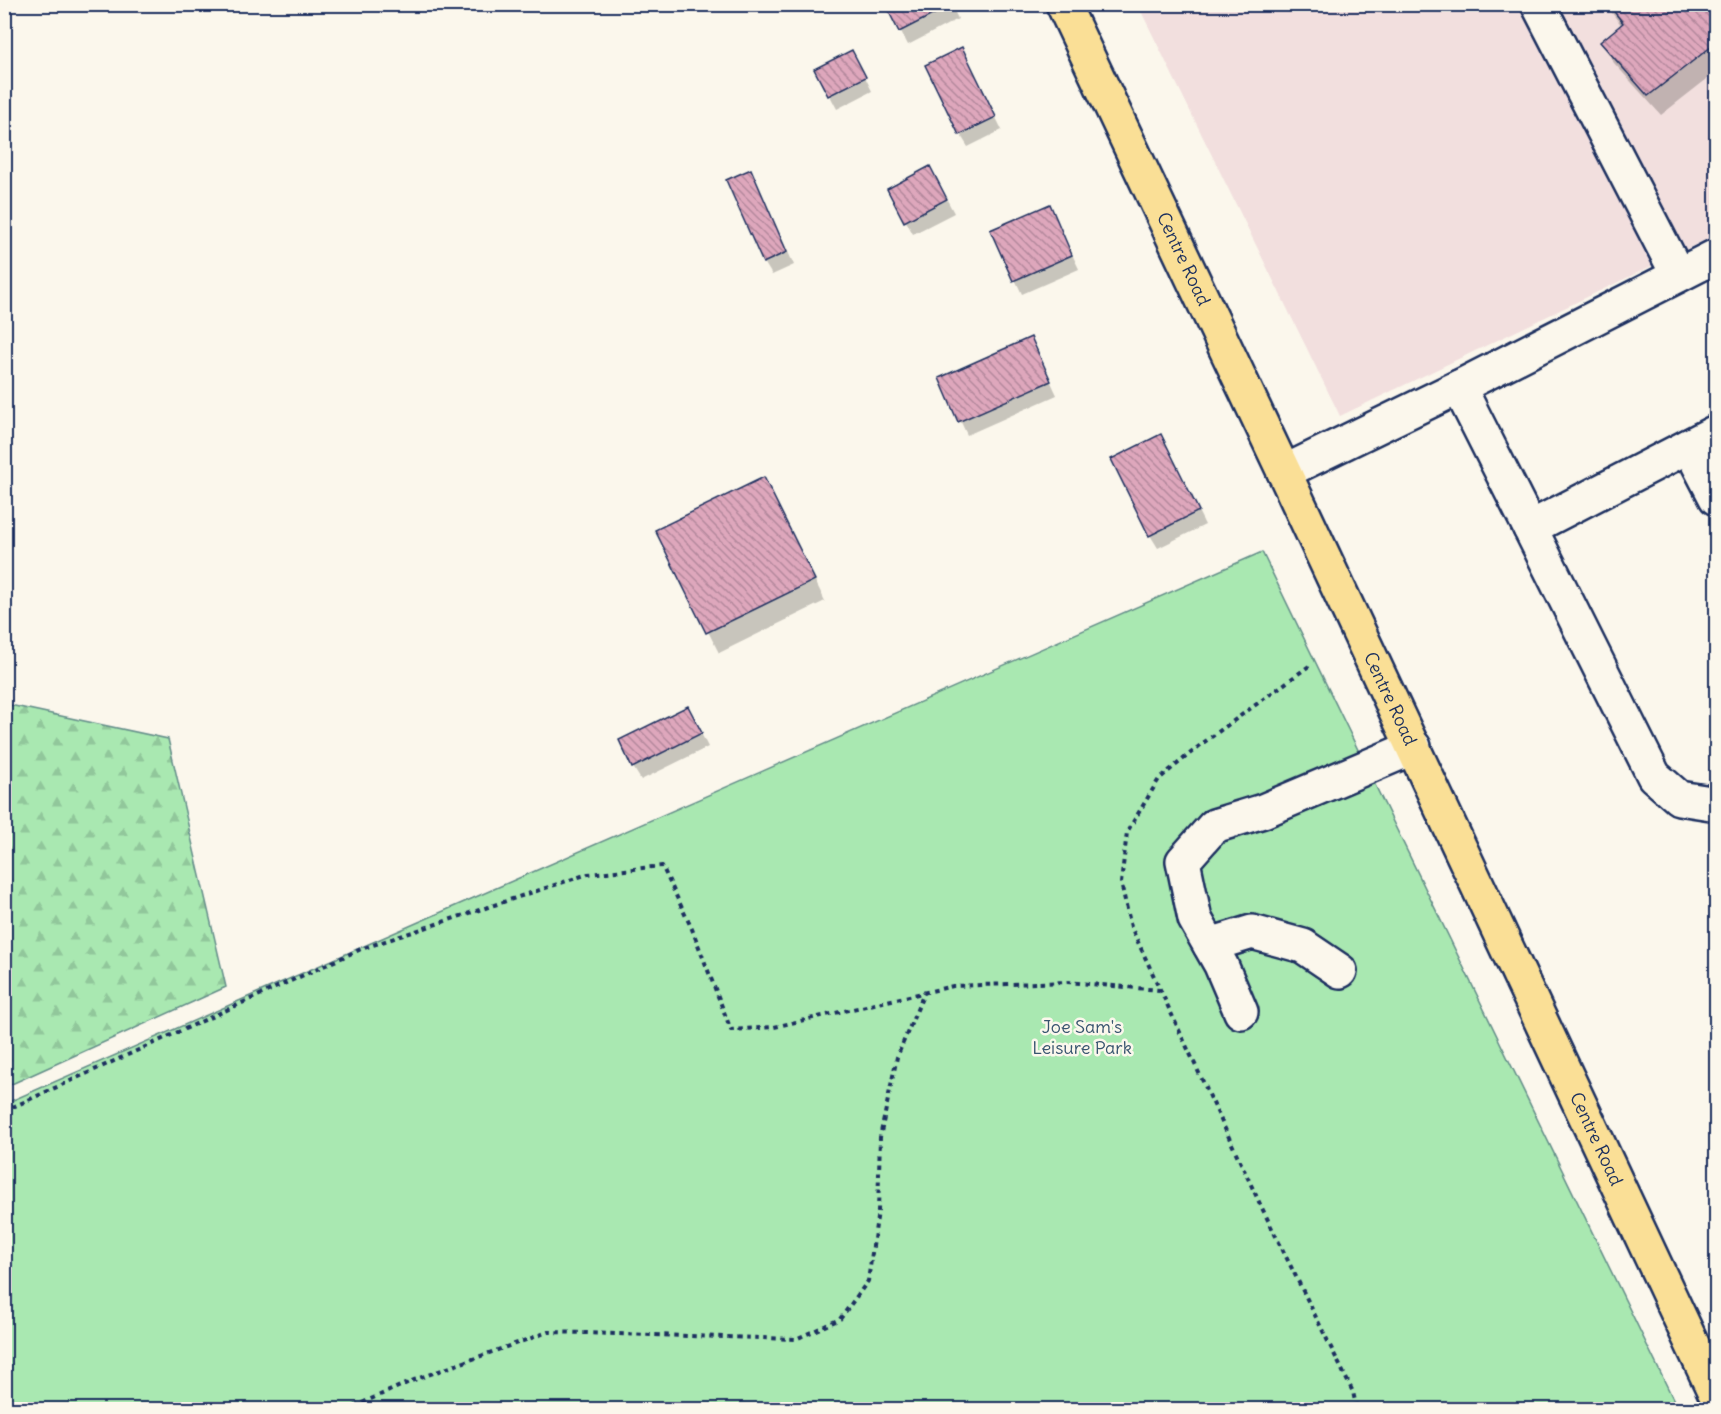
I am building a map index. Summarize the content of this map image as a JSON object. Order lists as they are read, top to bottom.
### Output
{
  "streets": {
    "main road": ["Centre Road"]
  },
  "parks": ["Joe Sam's Leisure Park"]
}
